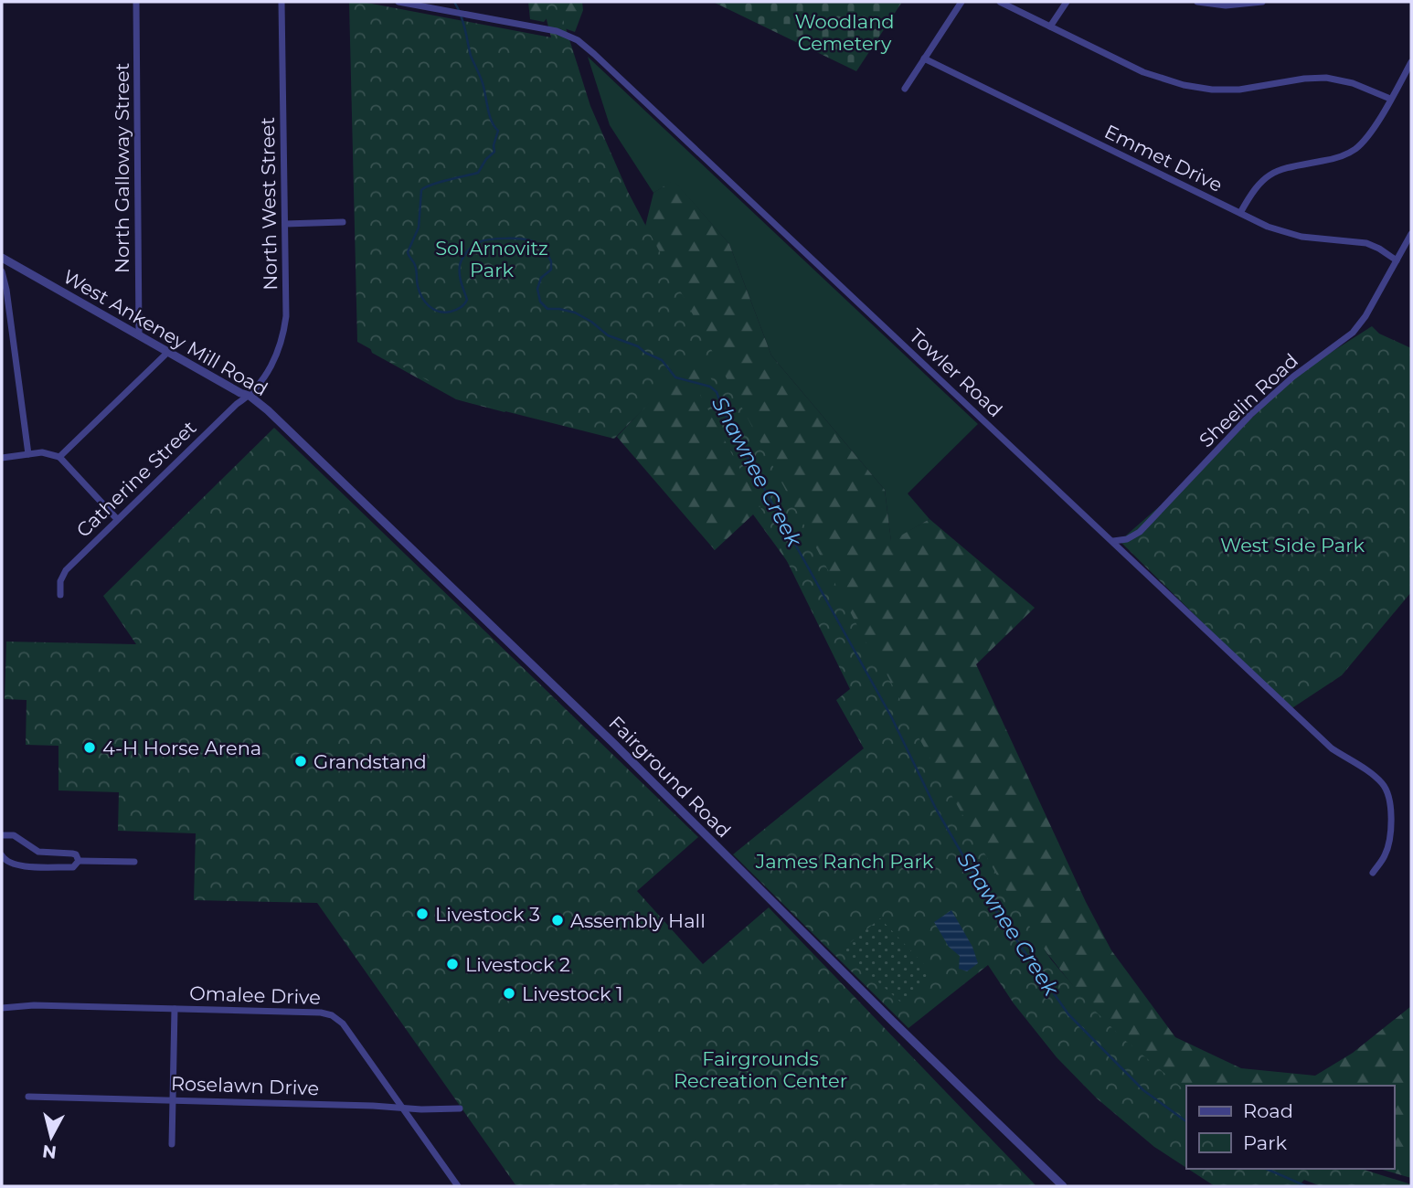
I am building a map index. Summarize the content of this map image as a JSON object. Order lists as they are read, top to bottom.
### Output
{
  "streets": {
    "street": [
      "Emmet Drive",
      "North Galloway Street",
      "North West Street",
      "West Ankeney Mill Road",
      "Towler Road",
      "Sheelin Road",
      "Catherine Street",
      "Fairground Road",
      "Omalee Drive",
      "Roselawn Drive"
    ]
  },
  "crossings": [
    ["Emmet Drive", "Sheelin Road"],
    ["North Galloway Street", "West Ankeney Mill Road"],
    ["North West Street", "West Ankeney Mill Road"],
    ["North West Street", "Catherine Street"],
    ["West Ankeney Mill Road", "Catherine Street"],
    ["West Ankeney Mill Road", "Fairground Road"],
    ["Towler Road", "Sheelin Road"],
    ["Omalee Drive", "Roselawn Drive"]
  ],
  "water": ["Shawnee Creek"],
  "parks": [
    "Woodland Cemetery",
    "Sol Arnovitz Park",
    "West Side Park",
    "James Ranch Park",
    "Fairgrounds Recreation Center"
  ],
  "places": [
    "4-H Horse Arena",
    "Grandstand",
    "Livestock 3",
    "Assembly Hall",
    "Livestock 2",
    "Livestock 1"
  ],
  "legend": ["Road", "Park"],
  "north": "bottom"
}
